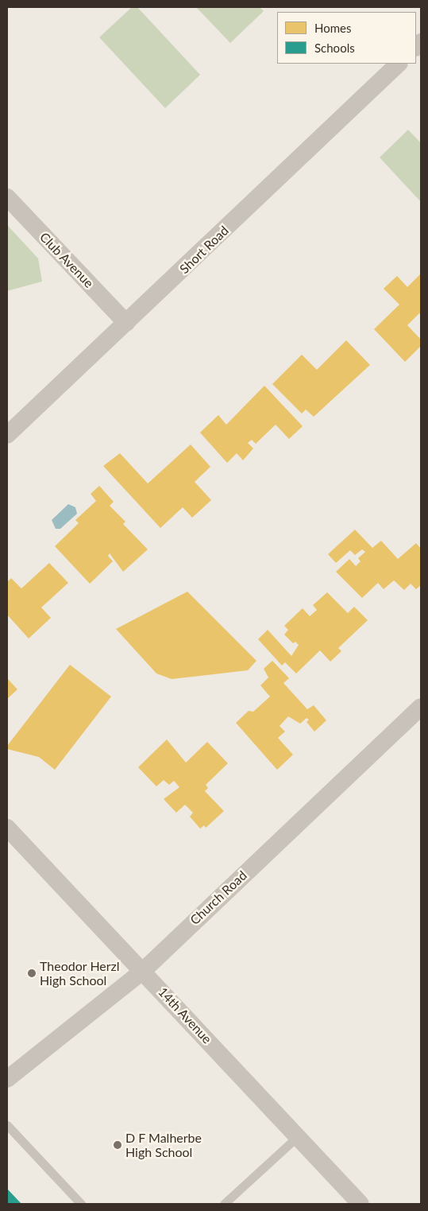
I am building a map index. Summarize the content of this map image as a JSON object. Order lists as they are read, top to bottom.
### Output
{
  "streets": {
    "street": [
      "Short Road",
      "Club Avenue",
      "Church Road",
      "14th Avenue"
    ]
  },
  "crossings": [
    ["Short Road", "Club Avenue"],
    ["Church Road", "14th Avenue"]
  ],
  "places": ["Theodor Herzl High School", "D F Malherbe High School"],
  "legend": ["Homes", "Schools"]
}
